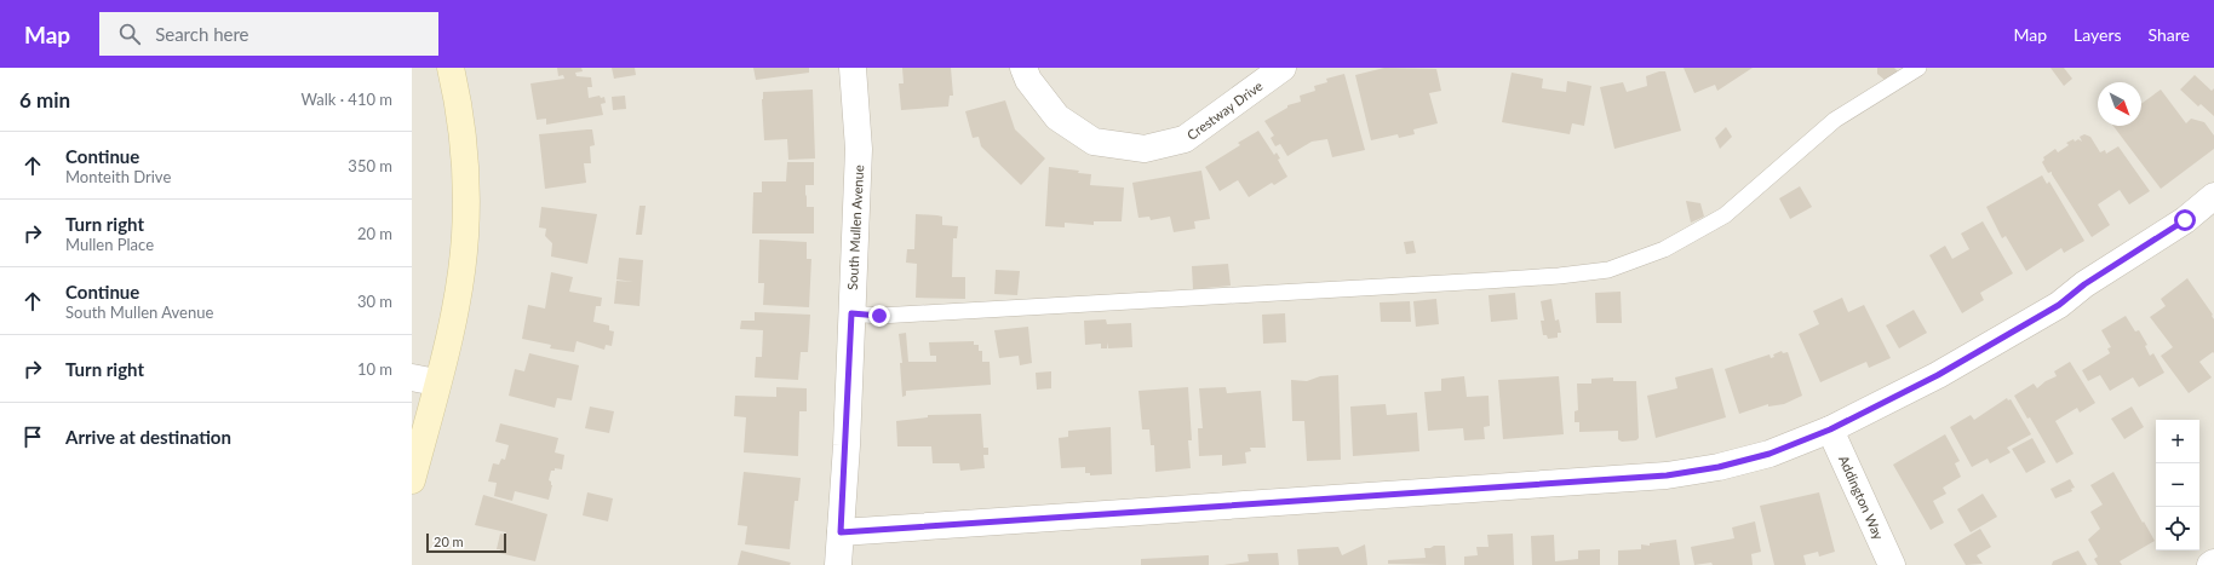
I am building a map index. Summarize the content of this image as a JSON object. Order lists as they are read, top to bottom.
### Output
{
  "streets": {
    "street": ["Crestway Drive", "South Mullen Avenue", "Addington Way"]
  },
  "scale_bar": "20 m",
  "north": "bottom right",
  "page": {
    "header": "Map",
    "search": "Search here",
    "nav": ["Map", "Layers", "Share"],
    "heading": ["6 min", "Walk · 410 m"],
    "list": [
      ["Continue", "Monteith Drive", "350 m"],
      ["Turn right", "Mullen Place", "20 m"],
      ["Continue", "South Mullen Avenue", "30 m"],
      ["Turn right", "10 m"],
      "Arrive at destination"
    ],
    "map_buttons": ["+", "−"],
    "scale": "20 m"
  }
}
